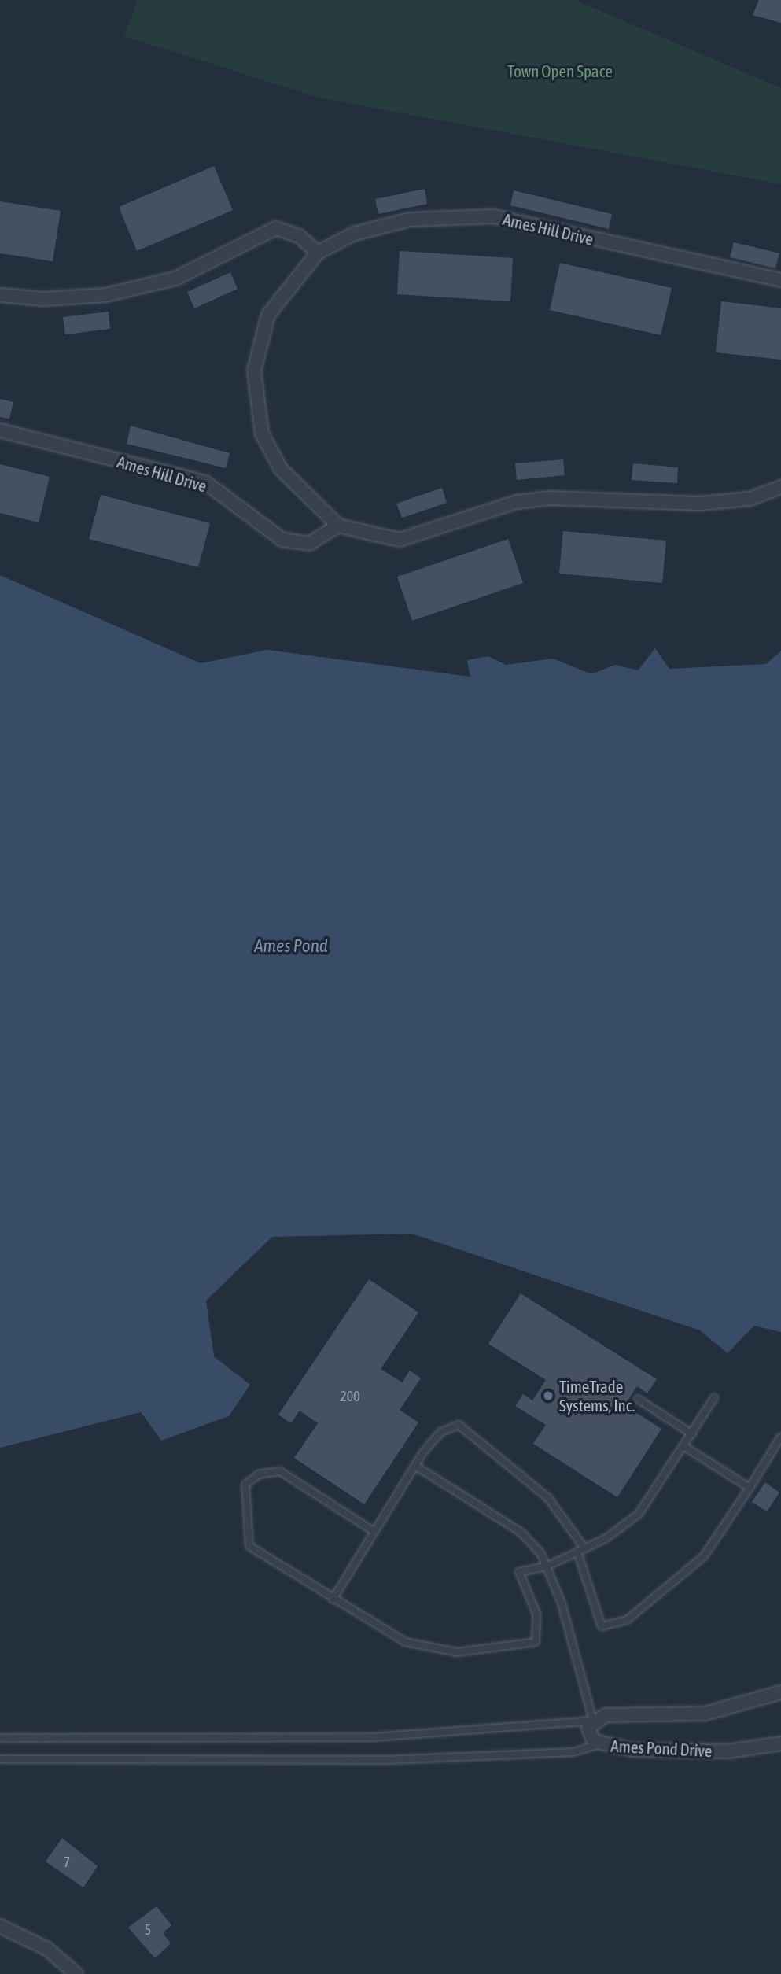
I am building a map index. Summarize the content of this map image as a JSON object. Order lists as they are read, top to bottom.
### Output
{
  "streets": {
    "street": ["Ames Hill Drive", "Ames Pond Drive"]
  },
  "water": ["Ames Pond"],
  "parks": ["Town Open Space"],
  "places": ["TimeTrade Systems, Inc."],
  "house_numbers": ["200", "7", "5"]
}
